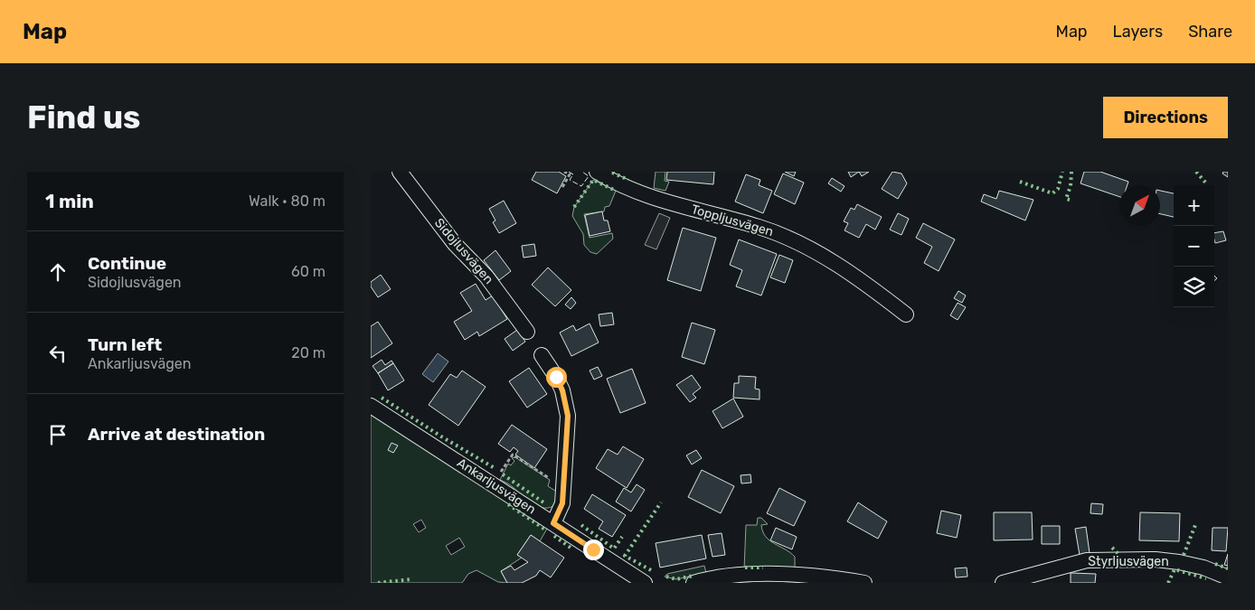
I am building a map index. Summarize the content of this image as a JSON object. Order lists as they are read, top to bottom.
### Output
{
  "streets": {
    "street": [
      "Toppljusvägen",
      "Sidojlusvägen",
      "Ankarljusvägen",
      "Styrljusvägen"
    ]
  },
  "north": "top right",
  "page": {
    "header": "Map",
    "nav": ["Map", "Layers", "Share"],
    "buttons": "Directions",
    "title": "Find us",
    "heading": ["1 min", "Walk · 80 m"],
    "map_buttons": ["+", "−"],
    "list": [
      ["Continue", "Sidojlusvägen", "60 m"],
      ["Turn left", "Ankarljusvägen", "20 m"],
      "Arrive at destination"
    ]
  }
}
